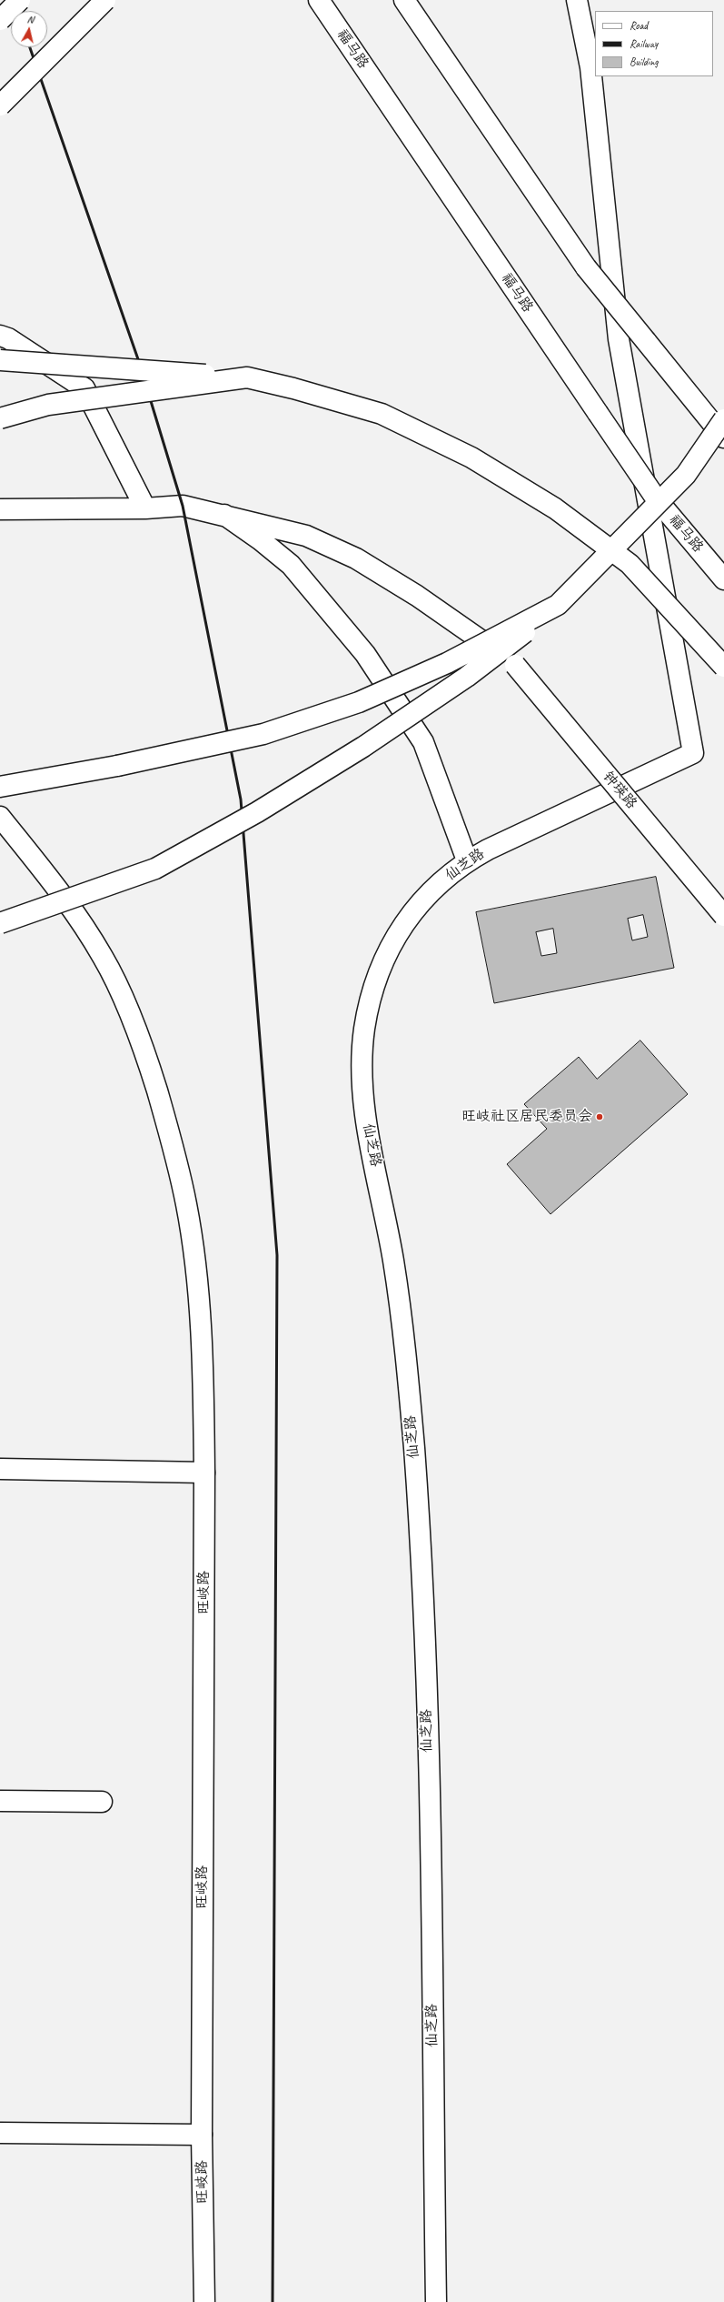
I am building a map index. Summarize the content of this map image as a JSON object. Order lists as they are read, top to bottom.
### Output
{
  "streets": {
    "main road": [
      "福马路",
      "钟瑛路",
      "仙芝路",
      "旺岐路"
    ]
  },
  "places": ["旺岐社区居民委员会"],
  "legend": ["Road", "Railway", "Building"],
  "north": "top"
}
